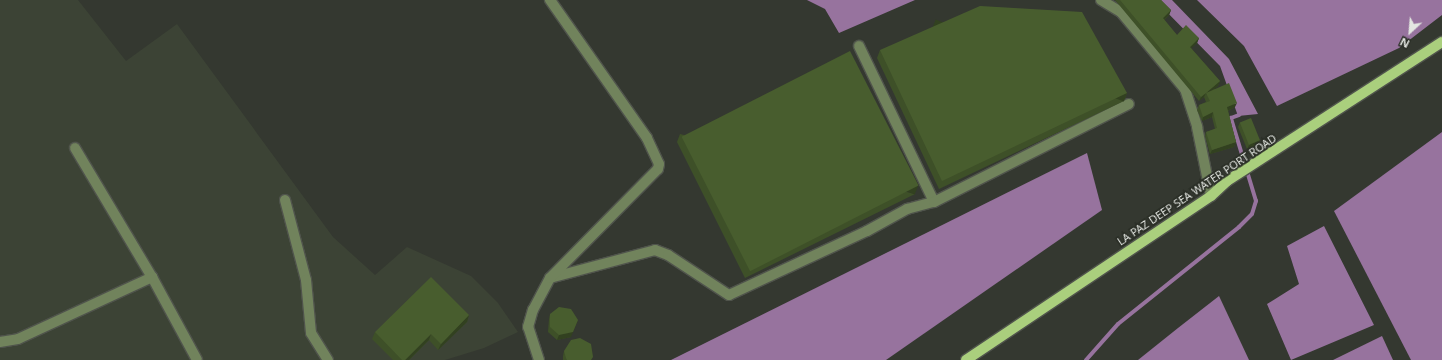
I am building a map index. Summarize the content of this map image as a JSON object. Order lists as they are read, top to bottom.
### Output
{
  "streets": {
    "main road": ["LA PAZ DEEP SEA WATER PORT ROAD"]
  },
  "north": "bottom left"
}
